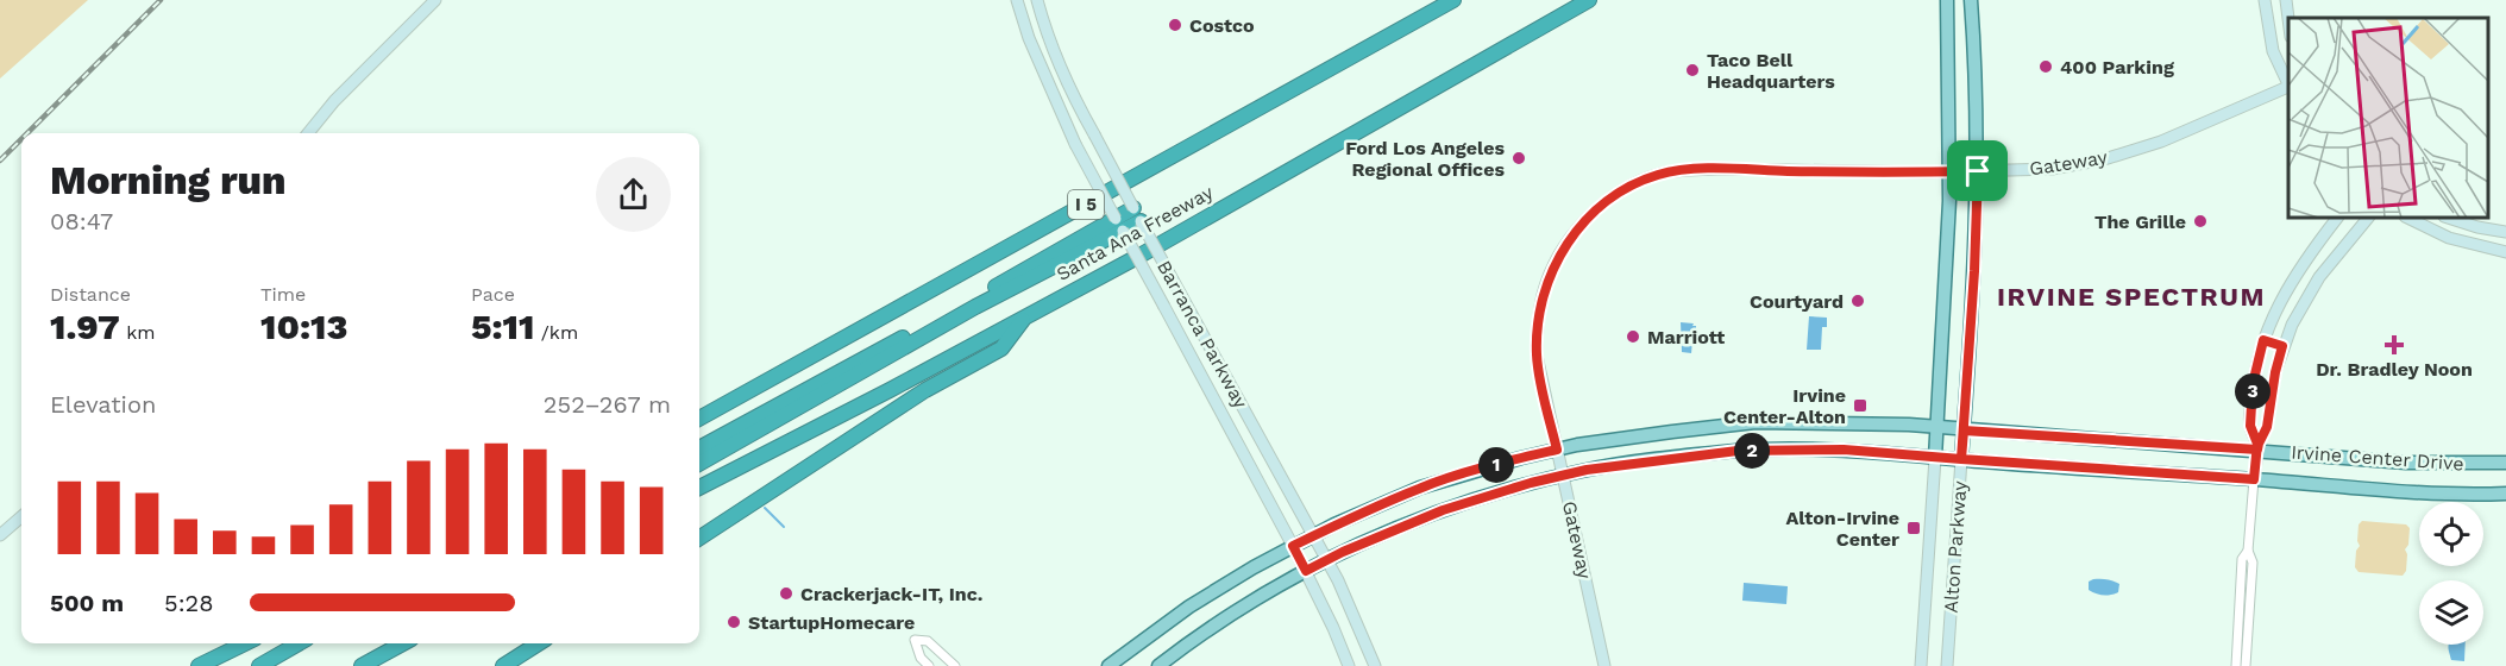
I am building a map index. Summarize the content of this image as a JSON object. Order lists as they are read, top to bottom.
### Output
{
  "streets": {
    "highway": ["I 5", "Santa Ana Freeway"],
    "main road": ["Irvine Center Drive", "Alton Parkway"],
    "street": ["Gateway", "Barranca Parkway"]
  },
  "crossings": [
    ["Gateway", "Irvine Center Drive"],
    ["Gateway", "Alton Parkway"],
    ["Barranca Parkway", "Irvine Center Drive"],
    ["Irvine Center Drive", "Alton Parkway"]
  ],
  "districts": ["IRVINE SPECTRUM"],
  "places": {
    "other": [
      "Costco",
      "400 Parking",
      "Taco Bell Headquarters",
      "Ford Los Angeles Regional Offices",
      "The Grille",
      "Courtyard",
      "Marriott",
      "Crackerjack-IT, Inc.",
      "StartupHomecare"
    ],
    "health": ["Dr. Bradley Noon"],
    "transit": ["Irvine Center-Alton", "Alton-Irvine Center"]
  },
  "page": {
    "heading": ["Morning run", "08:47"],
    "stats": [
      ["Distance", "1.97 km"],
      ["Time", "10:13"],
      ["Pace", "5:11 /km"]
    ],
    "pins": ["3", "2", "1"],
    "chart": ["Elevation", "252–267 m"],
    "list": [
      {
        "name": "500 m",
        "note": "5:28"
      }
    ]
  }
}
